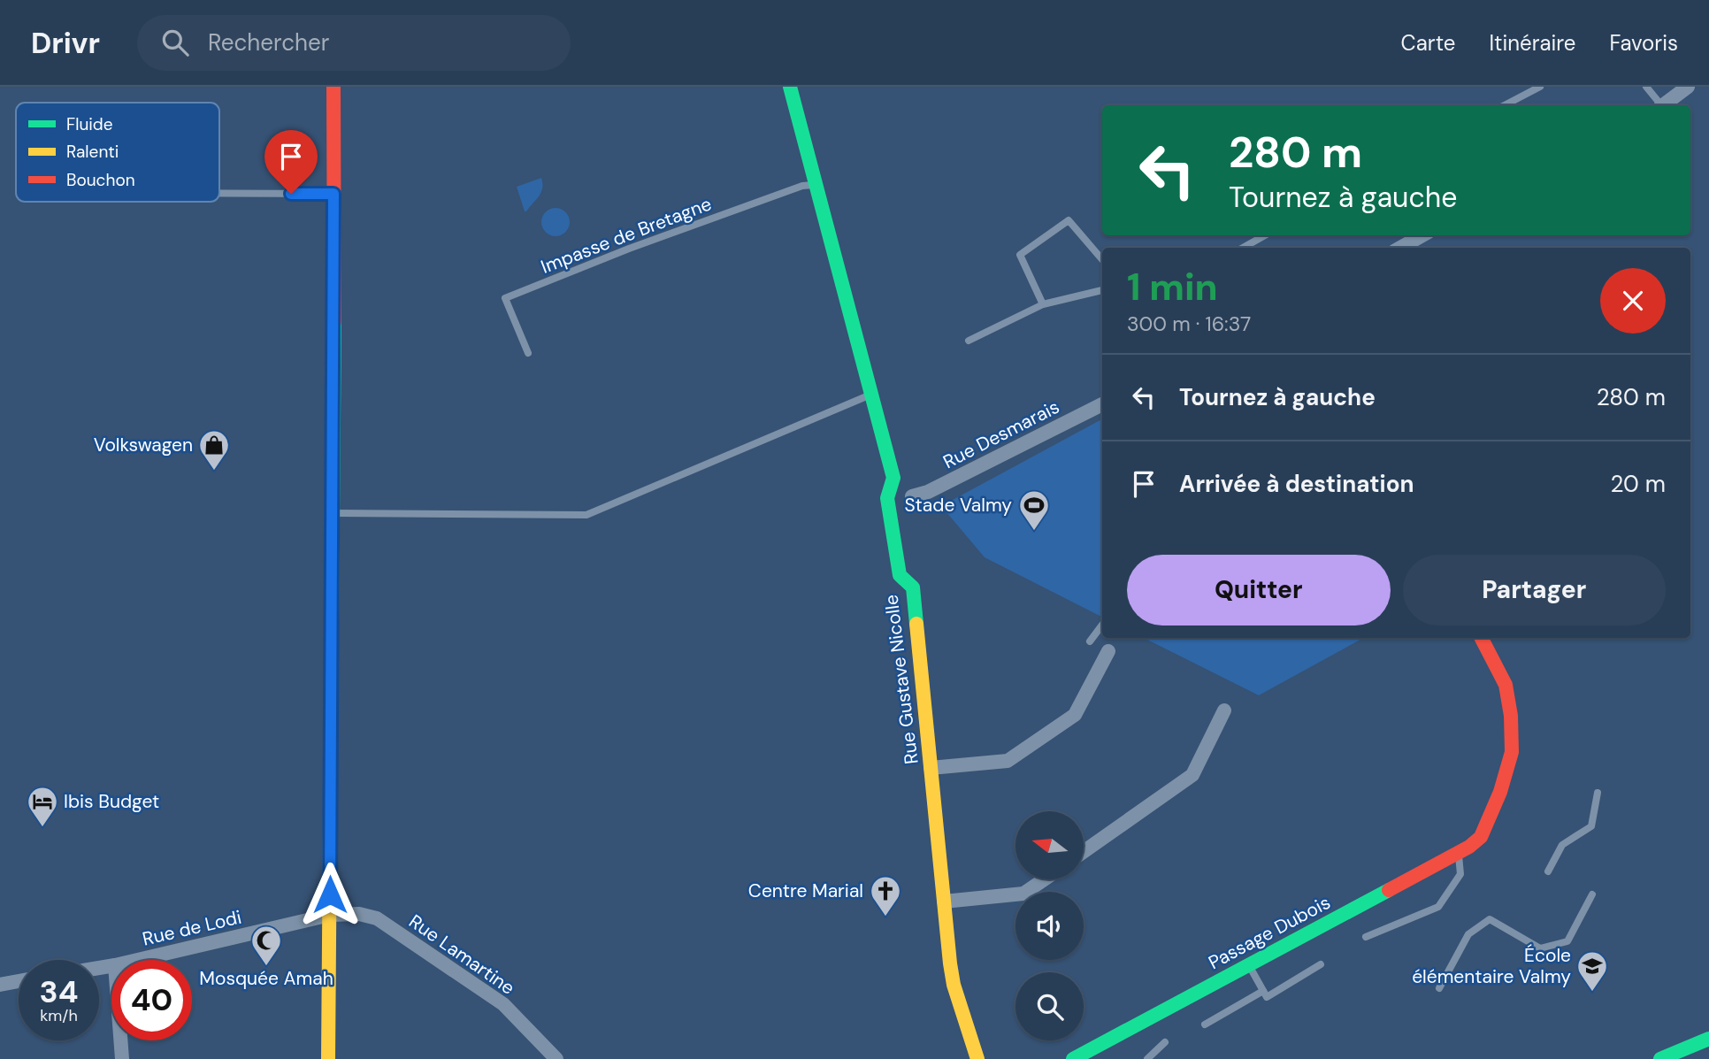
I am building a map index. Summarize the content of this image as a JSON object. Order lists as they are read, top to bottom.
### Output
{
  "streets": {
    "street": [
      "Rue Desmarais",
      "Rue Gustave Nicolle",
      "Rue de Lodi",
      "Passage Dubois",
      "Rue Lamartine"
    ],
    "lane": ["Impasse de Bretagne"]
  },
  "crossings": [
    ["Impasse de Bretagne", "Rue Gustave Nicolle"],
    ["Rue de Lodi", "Rue Lamartine"]
  ],
  "places": {
    "shop": ["Volkswagen"],
    "sports": ["Stade Valmy"],
    "hotel": ["Ibis Budget"],
    "church": ["Centre Marial"],
    "mosque": ["Mosquée Amah"],
    "school or university": ["École élémentaire Valmy"]
  },
  "legend": ["Fluide", "Ralenti", "Bouchon"],
  "north": "left",
  "page": {
    "header": "Drivr",
    "search": "Rechercher",
    "nav": ["Carte", "Itinéraire", "Favoris"],
    "turn": ["280 m", "Tournez à gauche"],
    "heading": ["1 min", "300 m · 16:37"],
    "list": [
      {
        "name": "Tournez à gauche",
        "value": "280 m"
      },
      {
        "name": "Arrivée à destination",
        "value": "20 m"
      }
    ],
    "buttons": ["Quitter", "Partager"],
    "speed": "34 km/h",
    "limit": "40"
  }
}
